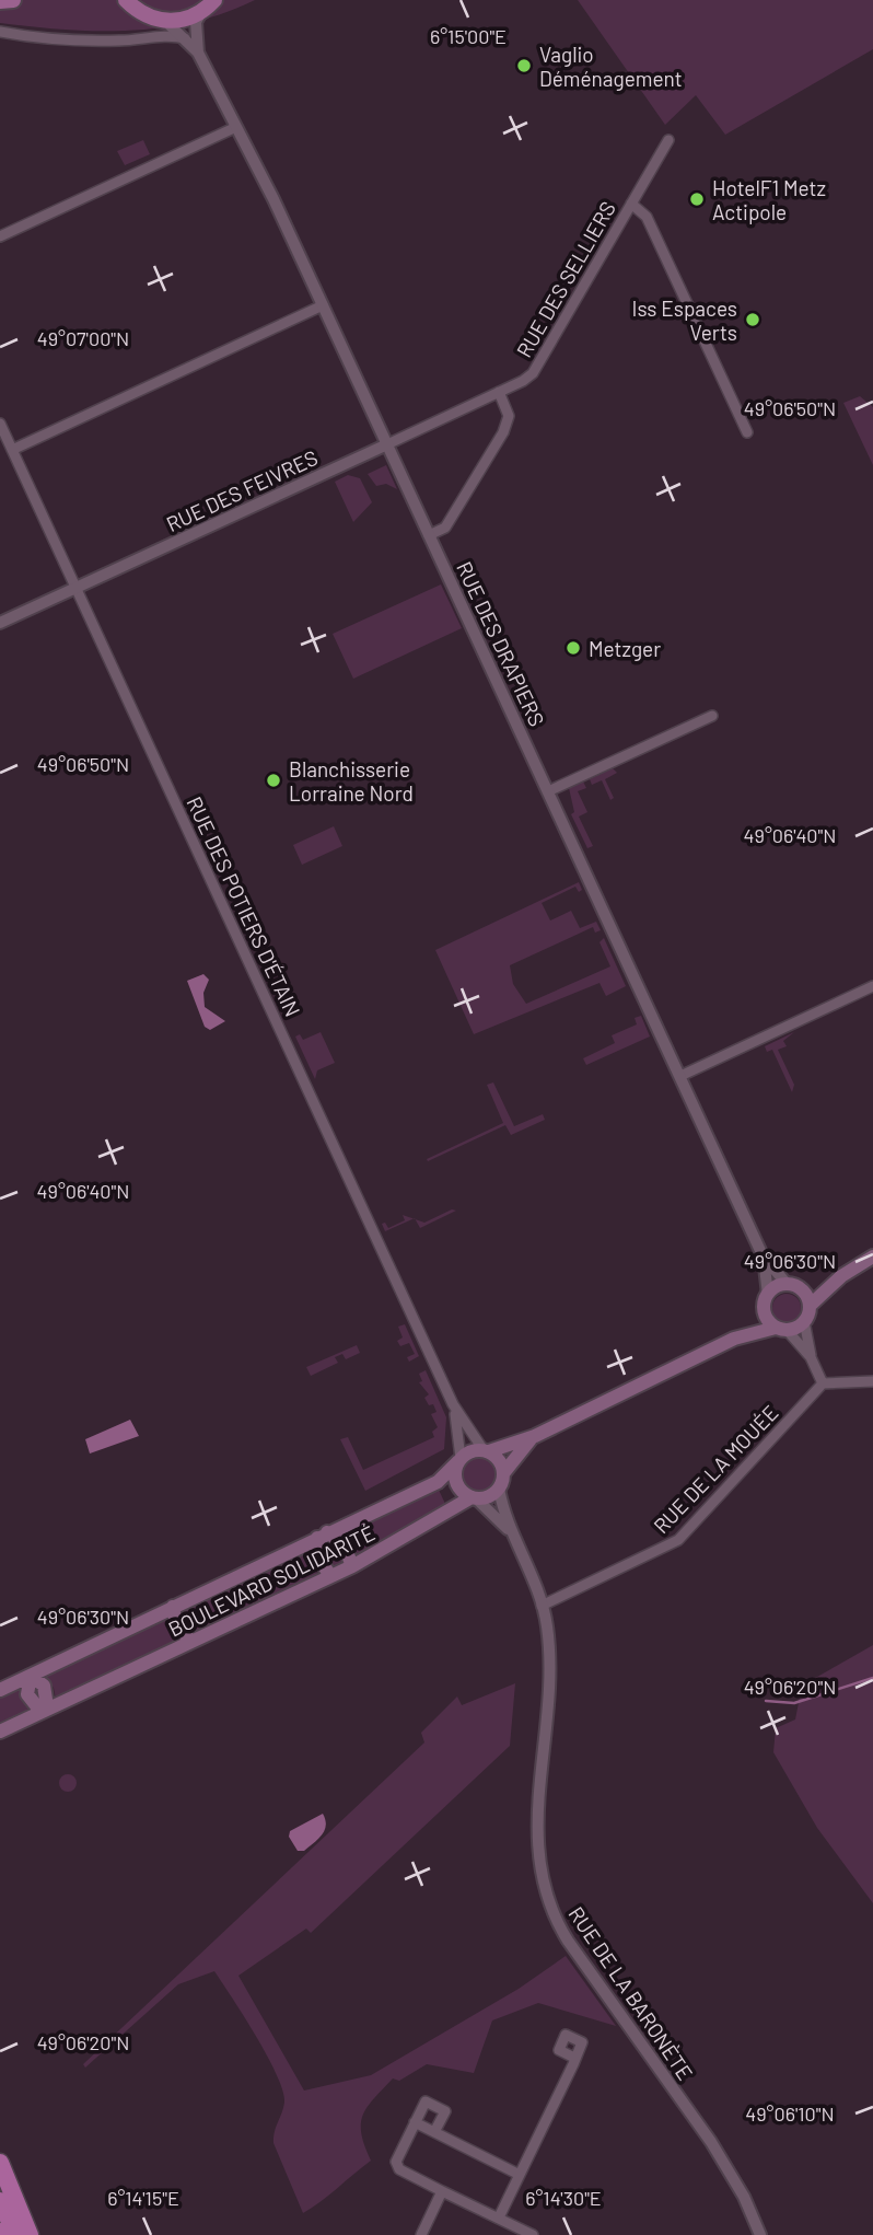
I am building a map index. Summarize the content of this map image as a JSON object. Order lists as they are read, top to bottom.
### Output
{
  "streets": {
    "main road": ["BOULEVARD SOLIDARITÉ"],
    "street": [
      "RUE DES SELLIERS",
      "RUE DES FEIVRES",
      "RUE DES DRAPIERS",
      "RUE DES POTIERS D'ÉTAIN",
      "RUE DE LA MOUÉE",
      "RUE DE LA BARONÈTE"
    ]
  },
  "crossings": [
    ["RUE DES SELLIERS", "RUE DES FEIVRES"],
    ["RUE DES FEIVRES", "RUE DES DRAPIERS"],
    ["RUE DES FEIVRES", "RUE DES POTIERS D'ÉTAIN"],
    ["RUE DES POTIERS D'ÉTAIN", "BOULEVARD SOLIDARITÉ"],
    ["RUE DES POTIERS D'ÉTAIN", "RUE DE LA BARONÈTE"],
    ["RUE DE LA MOUÉE", "RUE DE LA BARONÈTE"],
    ["BOULEVARD SOLIDARITÉ", "RUE DE LA BARONÈTE"]
  ],
  "places": [
    "Vaglio Déménagement",
    "HotelF1 Metz Actipole",
    "Iss Espaces Verts",
    "Metzger",
    "Blanchisserie Lorraine Nord"
  ],
  "coordinates": [
    "6°15'00\"E",
    "49°07'00\"N",
    "49°06'50\"N",
    "49°06'40\"N",
    "49°06'30\"N",
    "49°06'20\"N",
    "49°06'10\"N",
    "6°14'15\"E",
    "6°14'30\"E"
  ]
}
